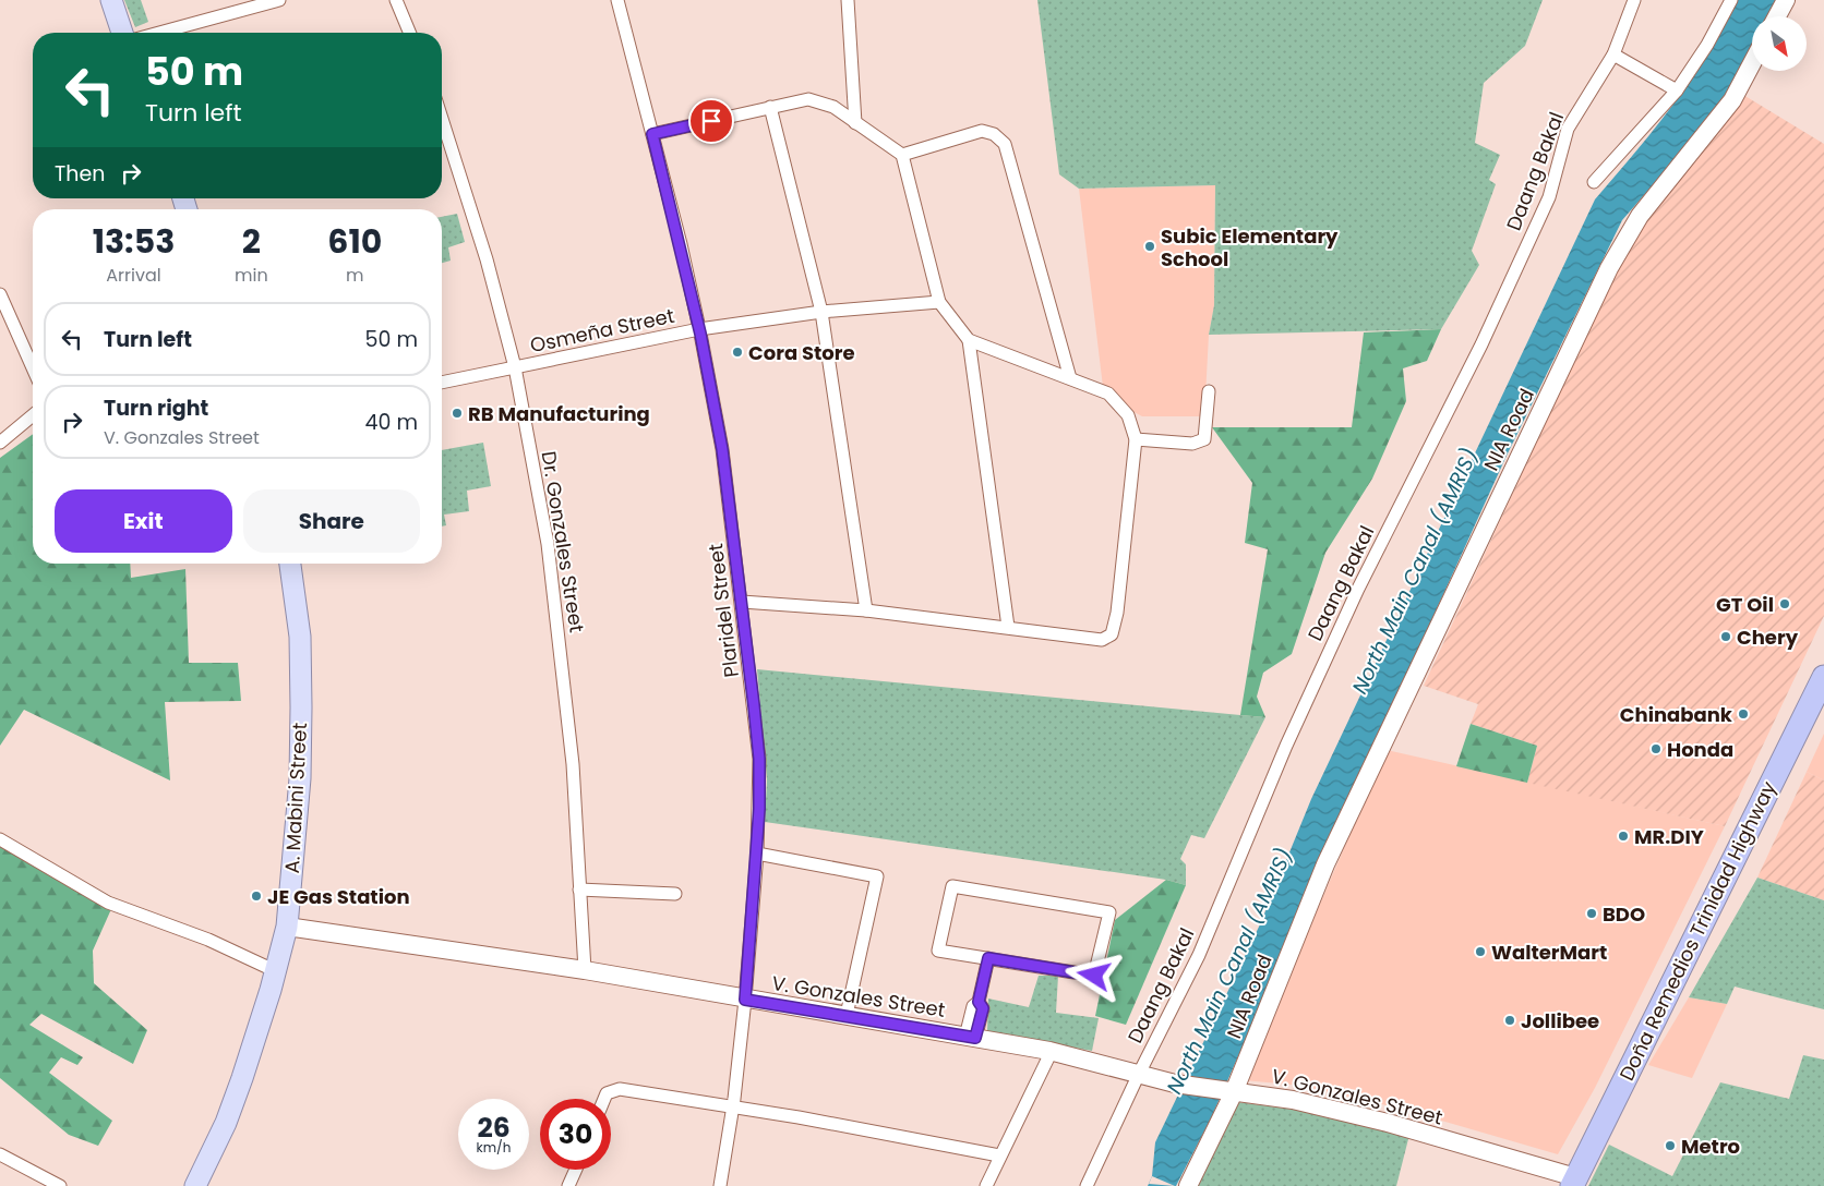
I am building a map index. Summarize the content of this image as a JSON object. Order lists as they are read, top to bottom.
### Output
{
  "streets": {
    "highway": ["Doña Remedios Trinidad Highway"],
    "main road": ["A. Mabini Street"],
    "street": [
      "Daang Bakal",
      "Osmeña Street",
      "NIA Road",
      "Dr. Gonzales Street",
      "Plaridel Street",
      "V. Gonzales Street"
    ]
  },
  "crossings": [
    ["Daang Bakal", "V. Gonzales Street"],
    ["Osmeña Street", "Dr. Gonzales Street"],
    ["Osmeña Street", "Plaridel Street"],
    ["NIA Road", "V. Gonzales Street"],
    ["Dr. Gonzales Street", "V. Gonzales Street"],
    ["Plaridel Street", "V. Gonzales Street"],
    ["A. Mabini Street", "V. Gonzales Street"],
    ["Doña Remedios Trinidad Highway", "V. Gonzales Street"]
  ],
  "water": ["North Main Canal (AMRIS)"],
  "places": [
    "Subic Elementary School",
    "Cora Store",
    "RB Manufacturing",
    "GT Oil",
    "Chery",
    "Chinabank",
    "Honda",
    "MR.DIY",
    "JE Gas Station",
    "BDO",
    "WalterMart",
    "Jollibee",
    "Metro"
  ],
  "north": "bottom right",
  "page": {
    "turn": ["50 m", "Turn left"],
    "then": "Then",
    "eta": [
      "13:53",
      "Arrival",
      "2",
      "min",
      "610",
      "m"
    ],
    "list": [
      {
        "name": "Turn left",
        "value": "50 m"
      },
      {
        "name": "Turn right",
        "note": "V. Gonzales Street",
        "value": "40 m"
      }
    ],
    "buttons": ["Exit", "Share"],
    "speed": "26 km/h",
    "limit": "30"
  }
}
